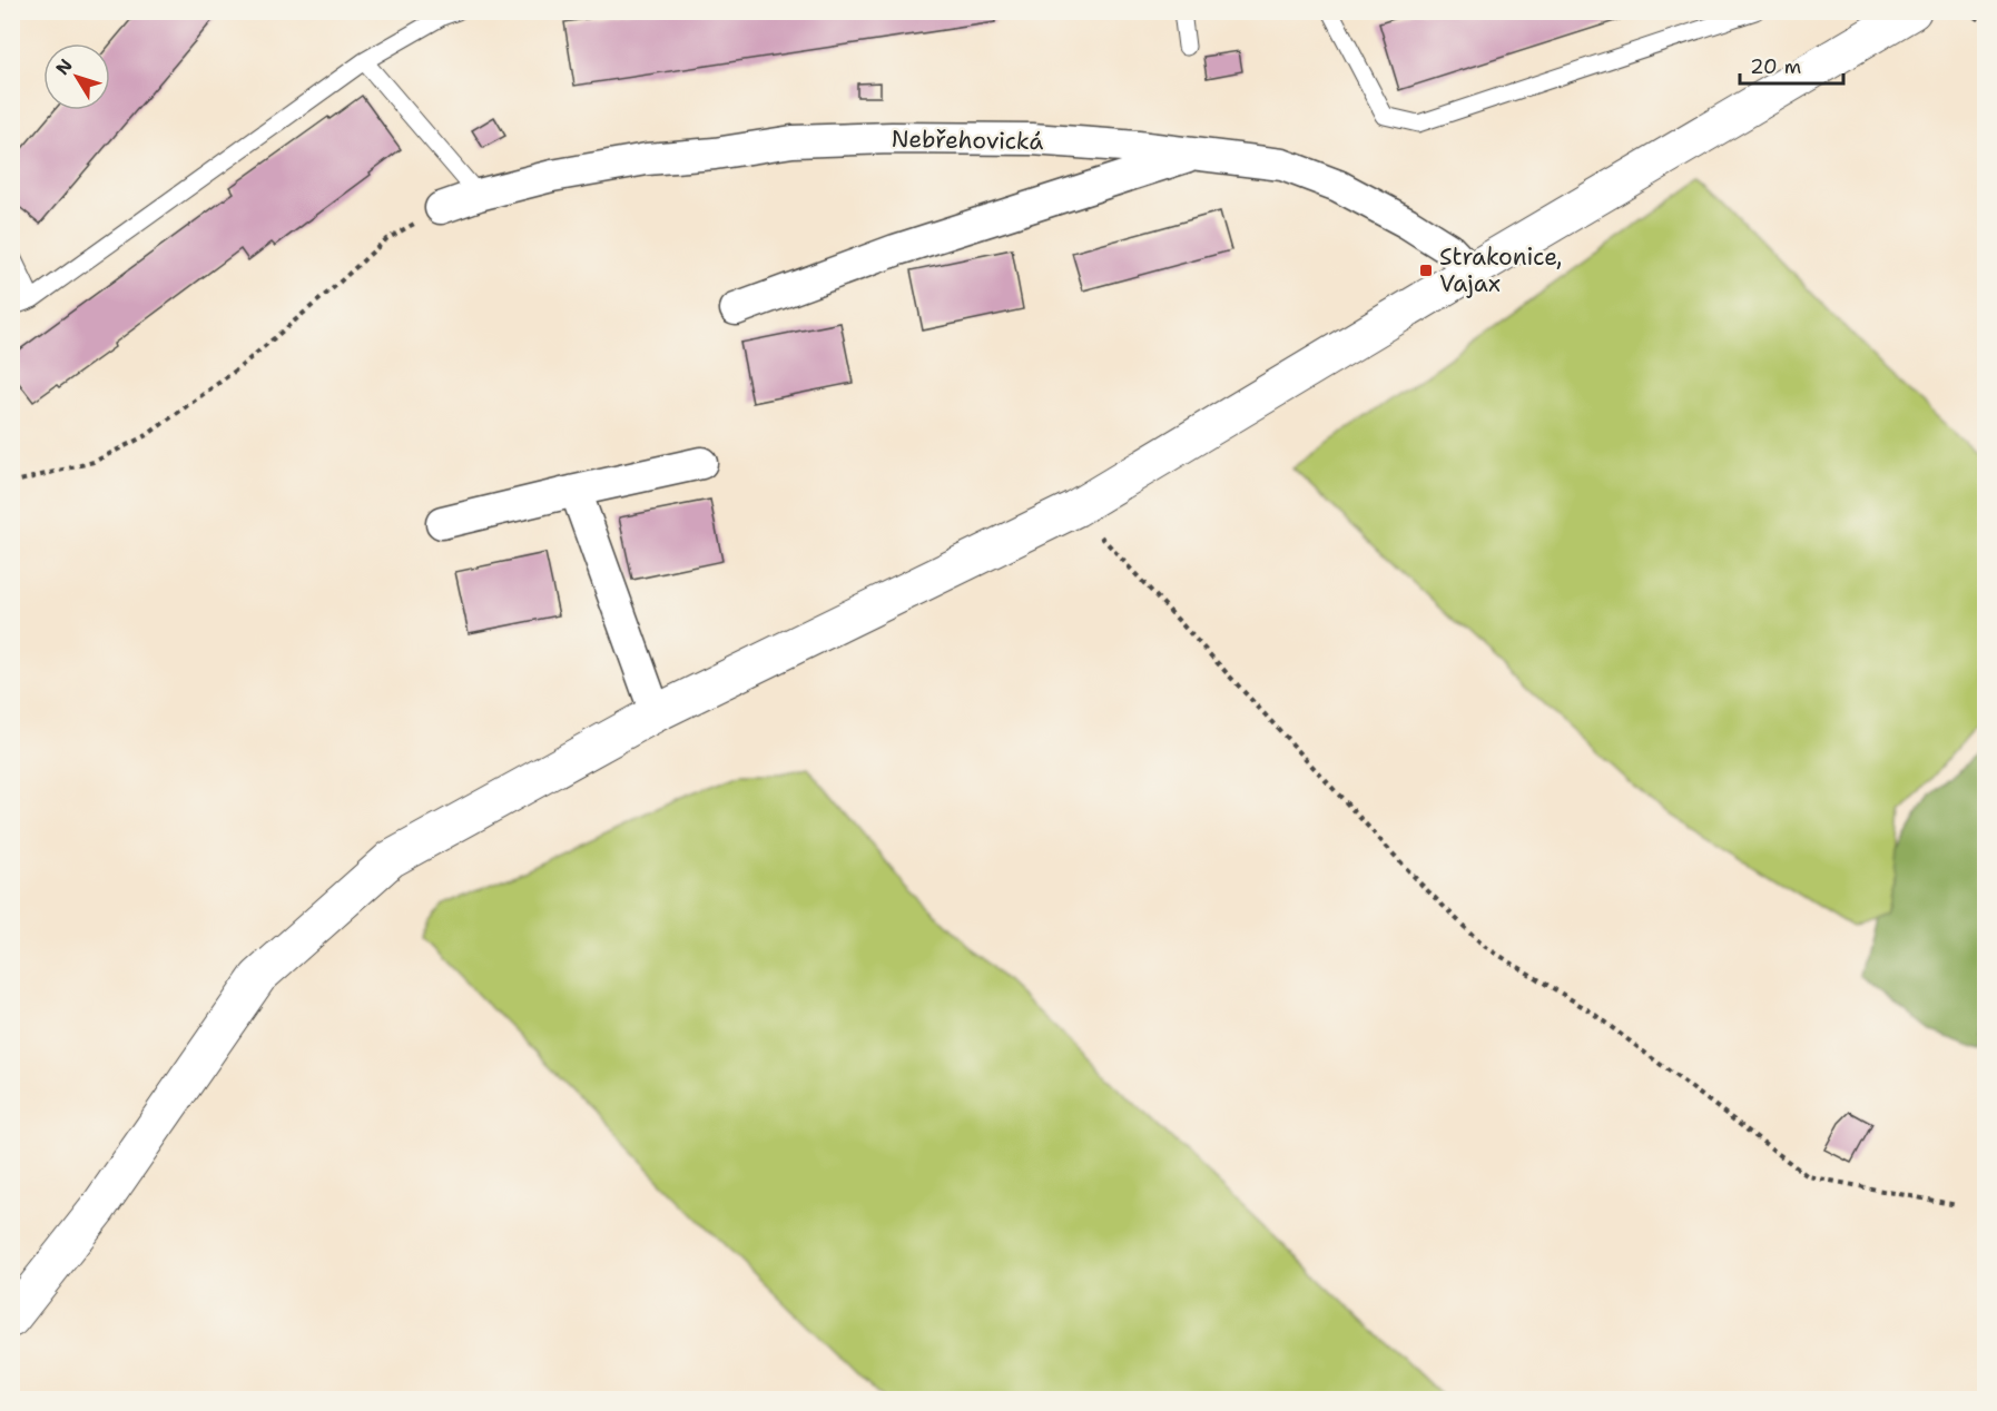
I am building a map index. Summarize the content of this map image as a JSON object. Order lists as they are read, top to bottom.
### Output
{
  "streets": {
    "street": ["Nebřehovická"]
  },
  "places": {
    "transit": ["Strakonice, Vajax"]
  },
  "scale_bar": "20 m",
  "north": "top left"
}
